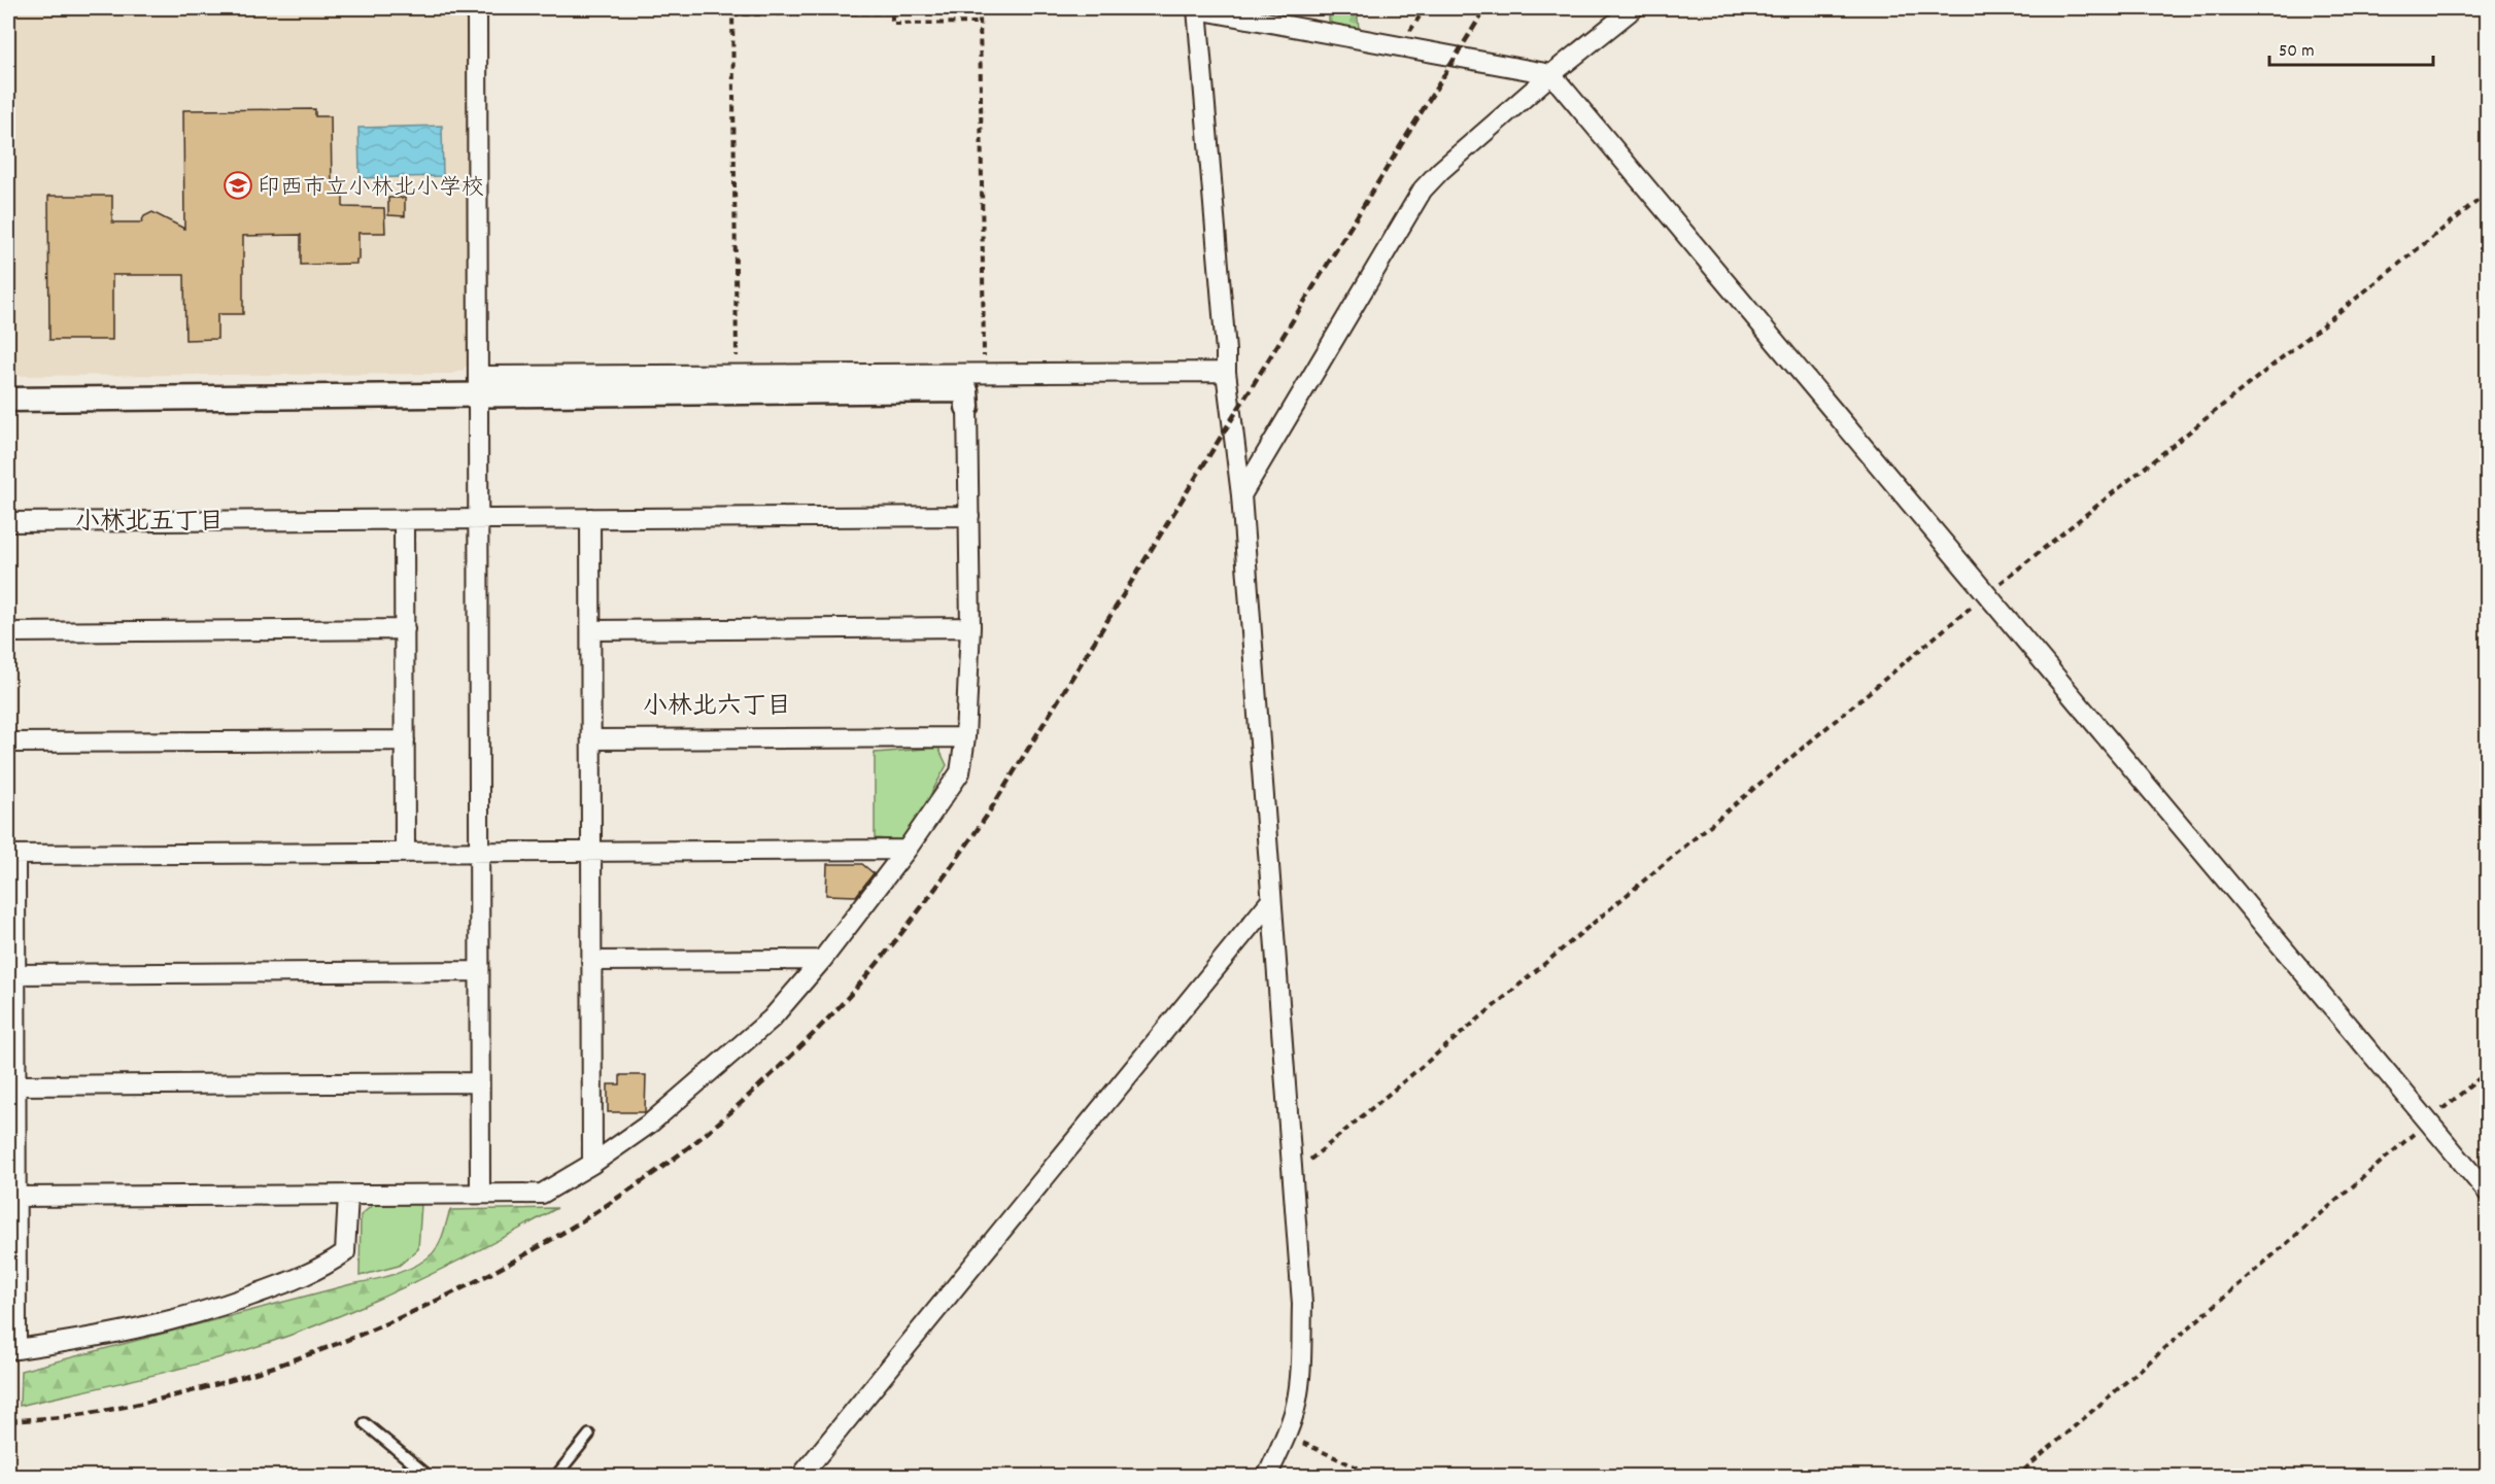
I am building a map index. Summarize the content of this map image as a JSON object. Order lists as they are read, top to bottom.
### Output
{
  "districts": ["小林北五丁目", "小林北六丁目"],
  "places": {
    "school or university": ["印西市立小林北小学校"]
  },
  "scale_bar": "50 m"
}
